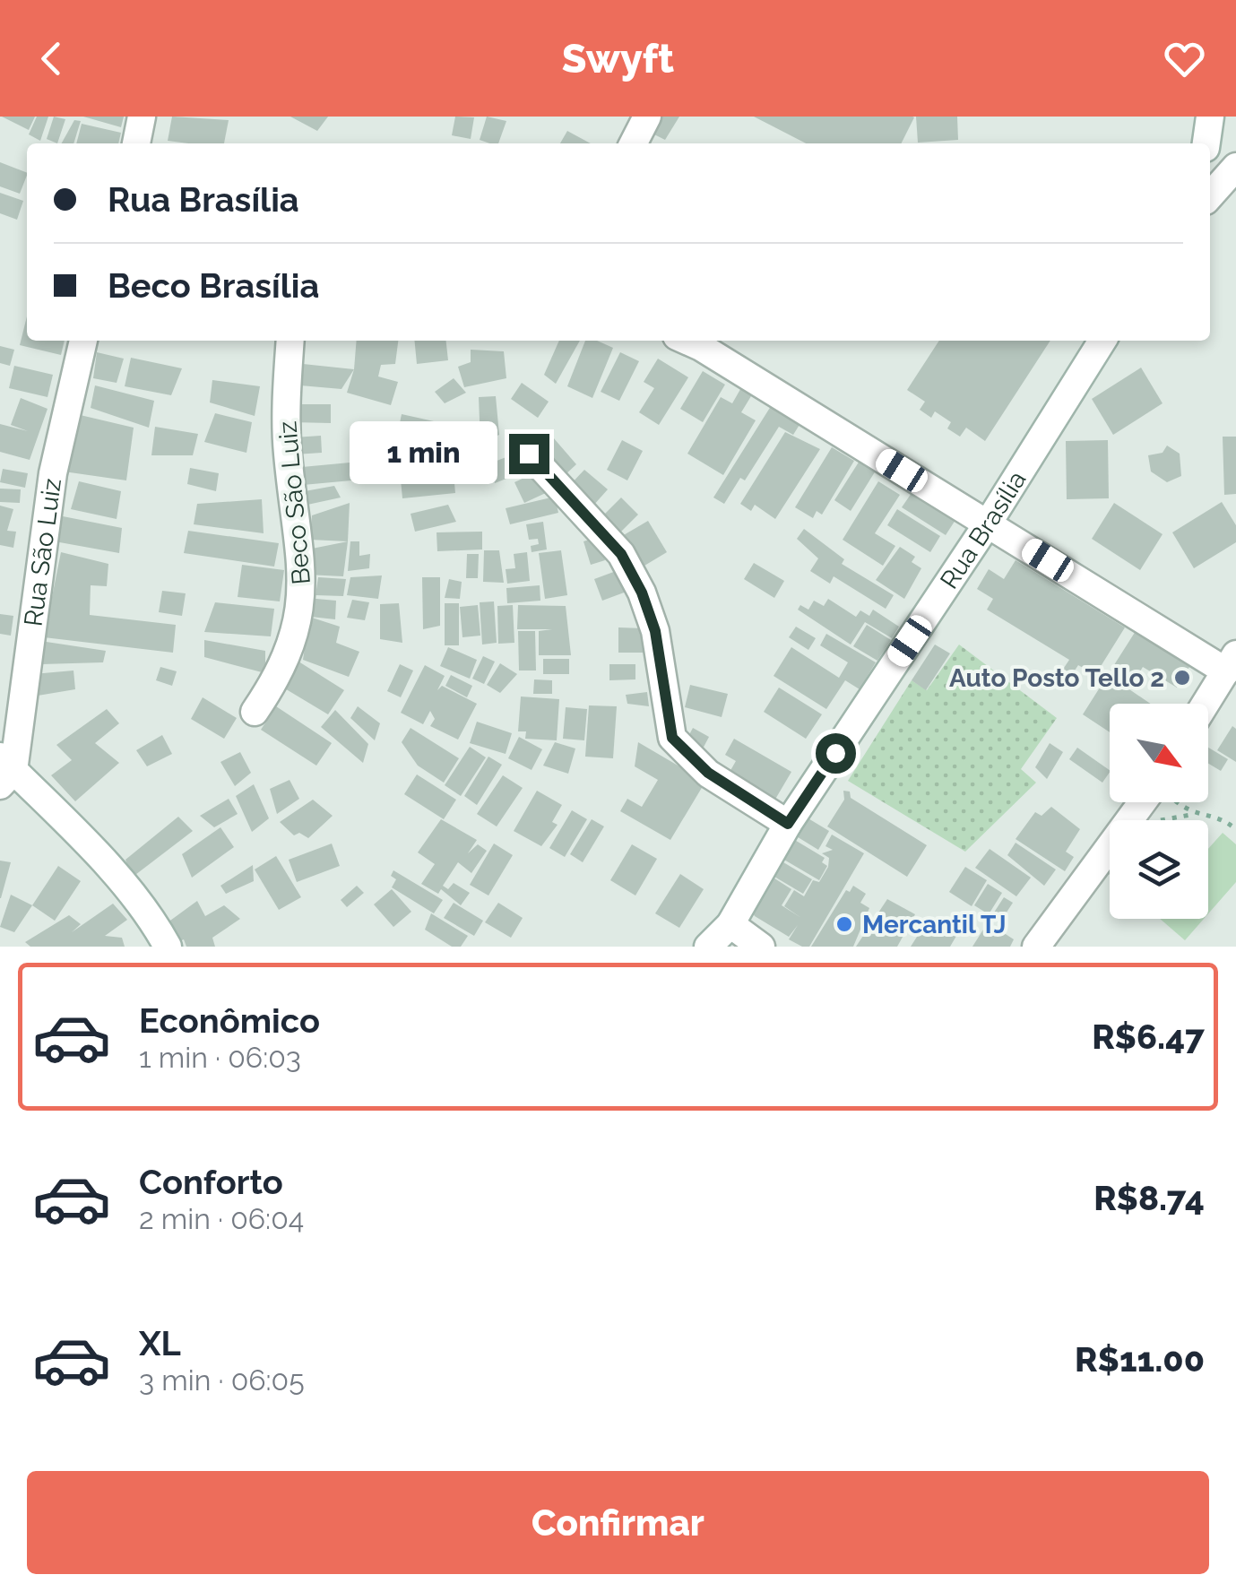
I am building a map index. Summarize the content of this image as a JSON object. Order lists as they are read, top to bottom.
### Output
{
  "streets": {
    "street": ["Beco São Luiz", "Rua Brasília", "Rua São Luiz"]
  },
  "places": ["Auto Posto Tello 2", "Mercantil TJ"],
  "north": "bottom right",
  "page": {
    "header": "Swyft",
    "banner": ["Rua Brasília", "Beco Brasília"],
    "bubble": "1 min",
    "list": [
      {
        "name": "Econômico",
        "note": "1 min · 06:03",
        "value": "R$6.47"
      },
      {
        "name": "Conforto",
        "note": "2 min · 06:04",
        "value": "R$8.74"
      },
      {
        "name": "XL",
        "note": "3 min · 06:05",
        "value": "R$11.00"
      }
    ],
    "buttons": "Confirmar"
  }
}
